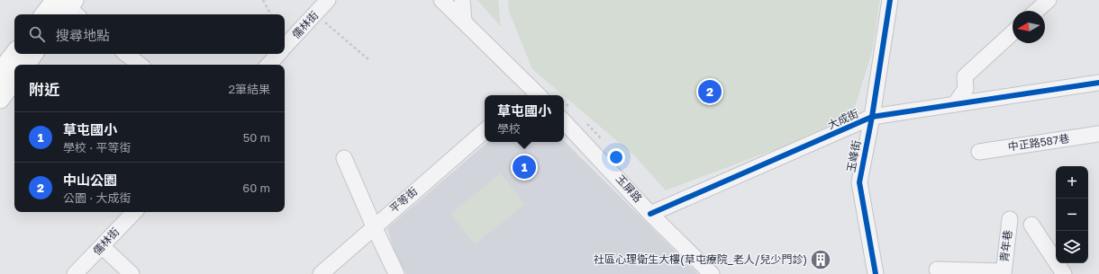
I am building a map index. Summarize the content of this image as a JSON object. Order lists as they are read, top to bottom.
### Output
{
  "streets": {
    "street": [
      "儒林街",
      "大成街",
      "中正路587巷",
      "玉峰街",
      "玉屏路",
      "平等街",
      "青年巷"
    ]
  },
  "crossings": [
    ["大成街", "玉峰街"],
    ["大成街", "玉屏路"]
  ],
  "places": {
    "building": ["社區心理衛生大樓(草屯療院_老人/兒少門診)"]
  },
  "north": "left",
  "page": {
    "search": "搜尋地點",
    "heading": ["附近", "2筆結果"],
    "pins": ["2", "1"],
    "popup": ["草屯國小", "學校"],
    "list": [
      {
        "mark": "1",
        "name": "草屯國小",
        "note": "學校 · 平等街",
        "value": "50 m"
      },
      {
        "mark": "2",
        "name": "中山公園",
        "note": "公園 · 大成街",
        "value": "60 m"
      }
    ],
    "map_buttons": ["+", "−"]
  }
}
